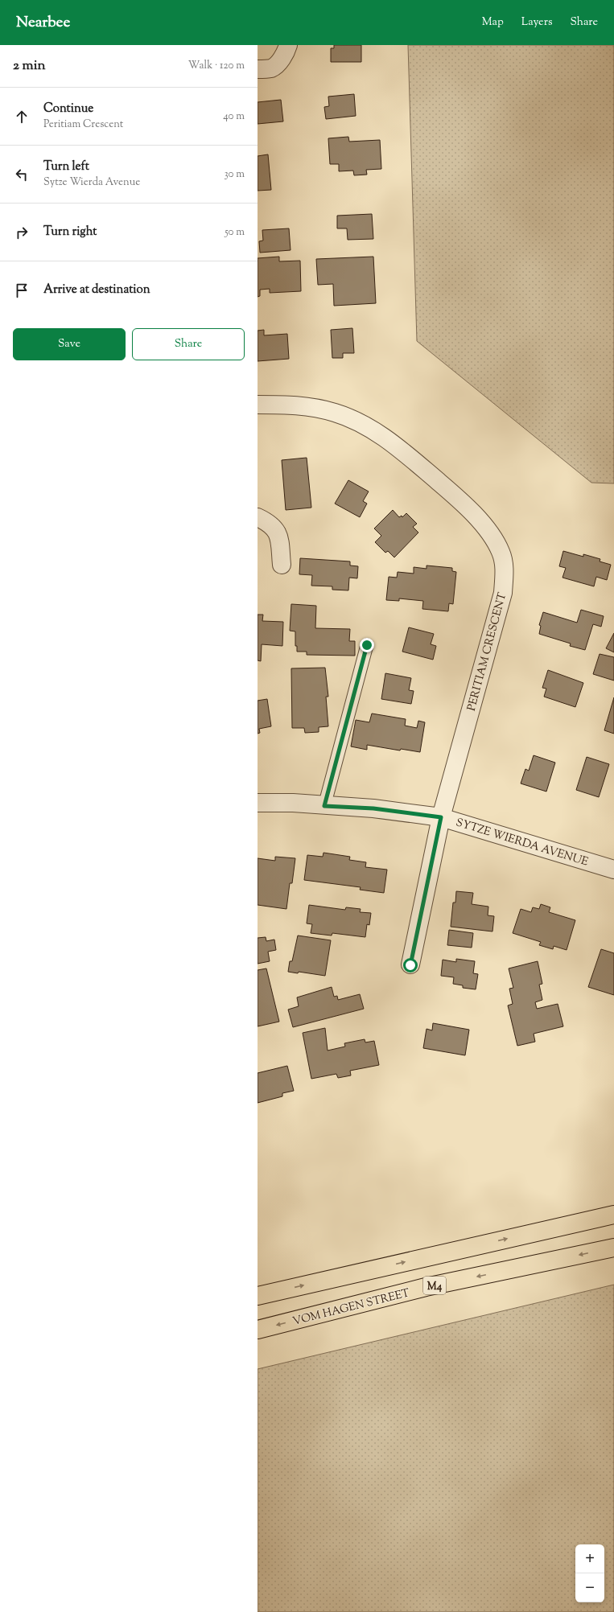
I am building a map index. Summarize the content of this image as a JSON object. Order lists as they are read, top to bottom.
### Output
{
  "streets": {
    "main road": ["M4", "VOM HAGEN STREET"],
    "street": ["PERITIAM CRESCENT", "SYTZE WIERDA AVENUE"]
  },
  "crossings": [
    ["PERITIAM CRESCENT", "SYTZE WIERDA AVENUE"]
  ],
  "page": {
    "header": "Nearbee",
    "nav": ["Map", "Layers", "Share"],
    "heading": ["2 min", "Walk · 120 m"],
    "list": [
      ["Continue", "Peritiam Crescent", "40 m"],
      ["Turn left", "Sytze Wierda Avenue", "30 m"],
      ["Turn right", "50 m"],
      "Arrive at destination"
    ],
    "buttons": ["Save", "Share"],
    "map_buttons": ["+", "−"]
  }
}
